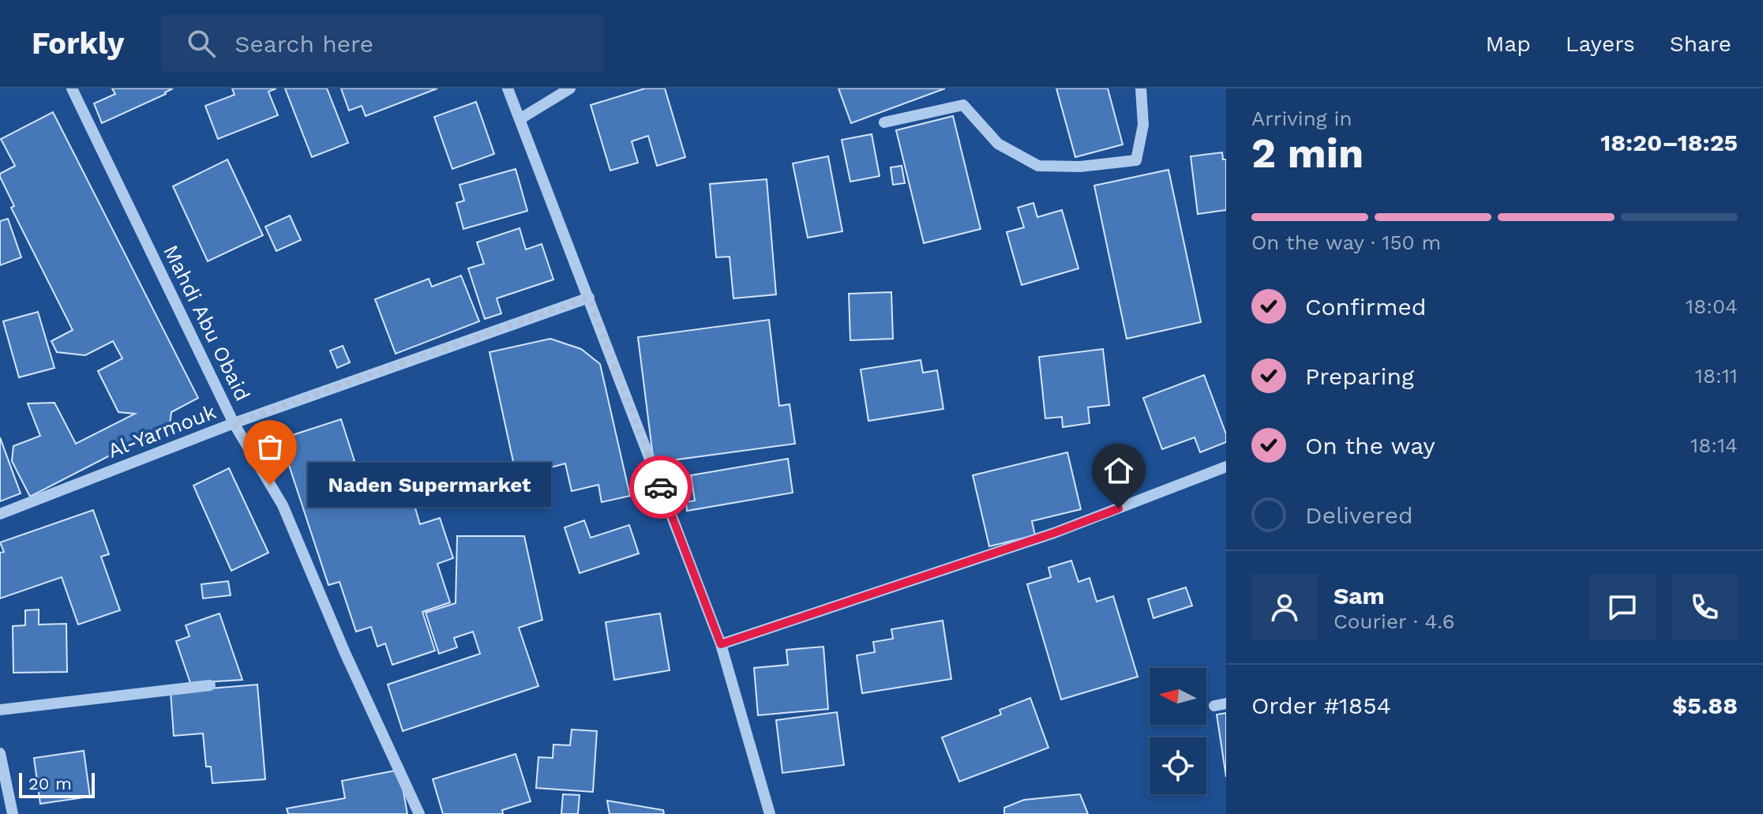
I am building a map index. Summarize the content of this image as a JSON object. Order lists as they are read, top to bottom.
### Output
{
  "streets": {
    "street": ["Mahdi Abu Obaid", "Al-Yarmouk"]
  },
  "crossings": [
    ["Mahdi Abu Obaid", "Al-Yarmouk"]
  ],
  "places": ["Naden Supermarket"],
  "scale_bar": "20 m",
  "north": "left",
  "page": {
    "header": "Forkly",
    "search": "Search here",
    "nav": ["Map", "Layers", "Share"],
    "heading": ["2 min", "Arriving in", "18:20–18:25"],
    "panel": [
      "Sam",
      "Courier · 4.6",
      "Order #1854",
      "$5.88"
    ],
    "bar": "On the way · 150 m",
    "list": [
      ["Confirmed", "18:04"],
      ["Preparing", "18:11"],
      ["On the way", "18:14"],
      "Delivered"
    ],
    "bubble": "Naden Supermarket",
    "scale": "20 m"
  }
}
